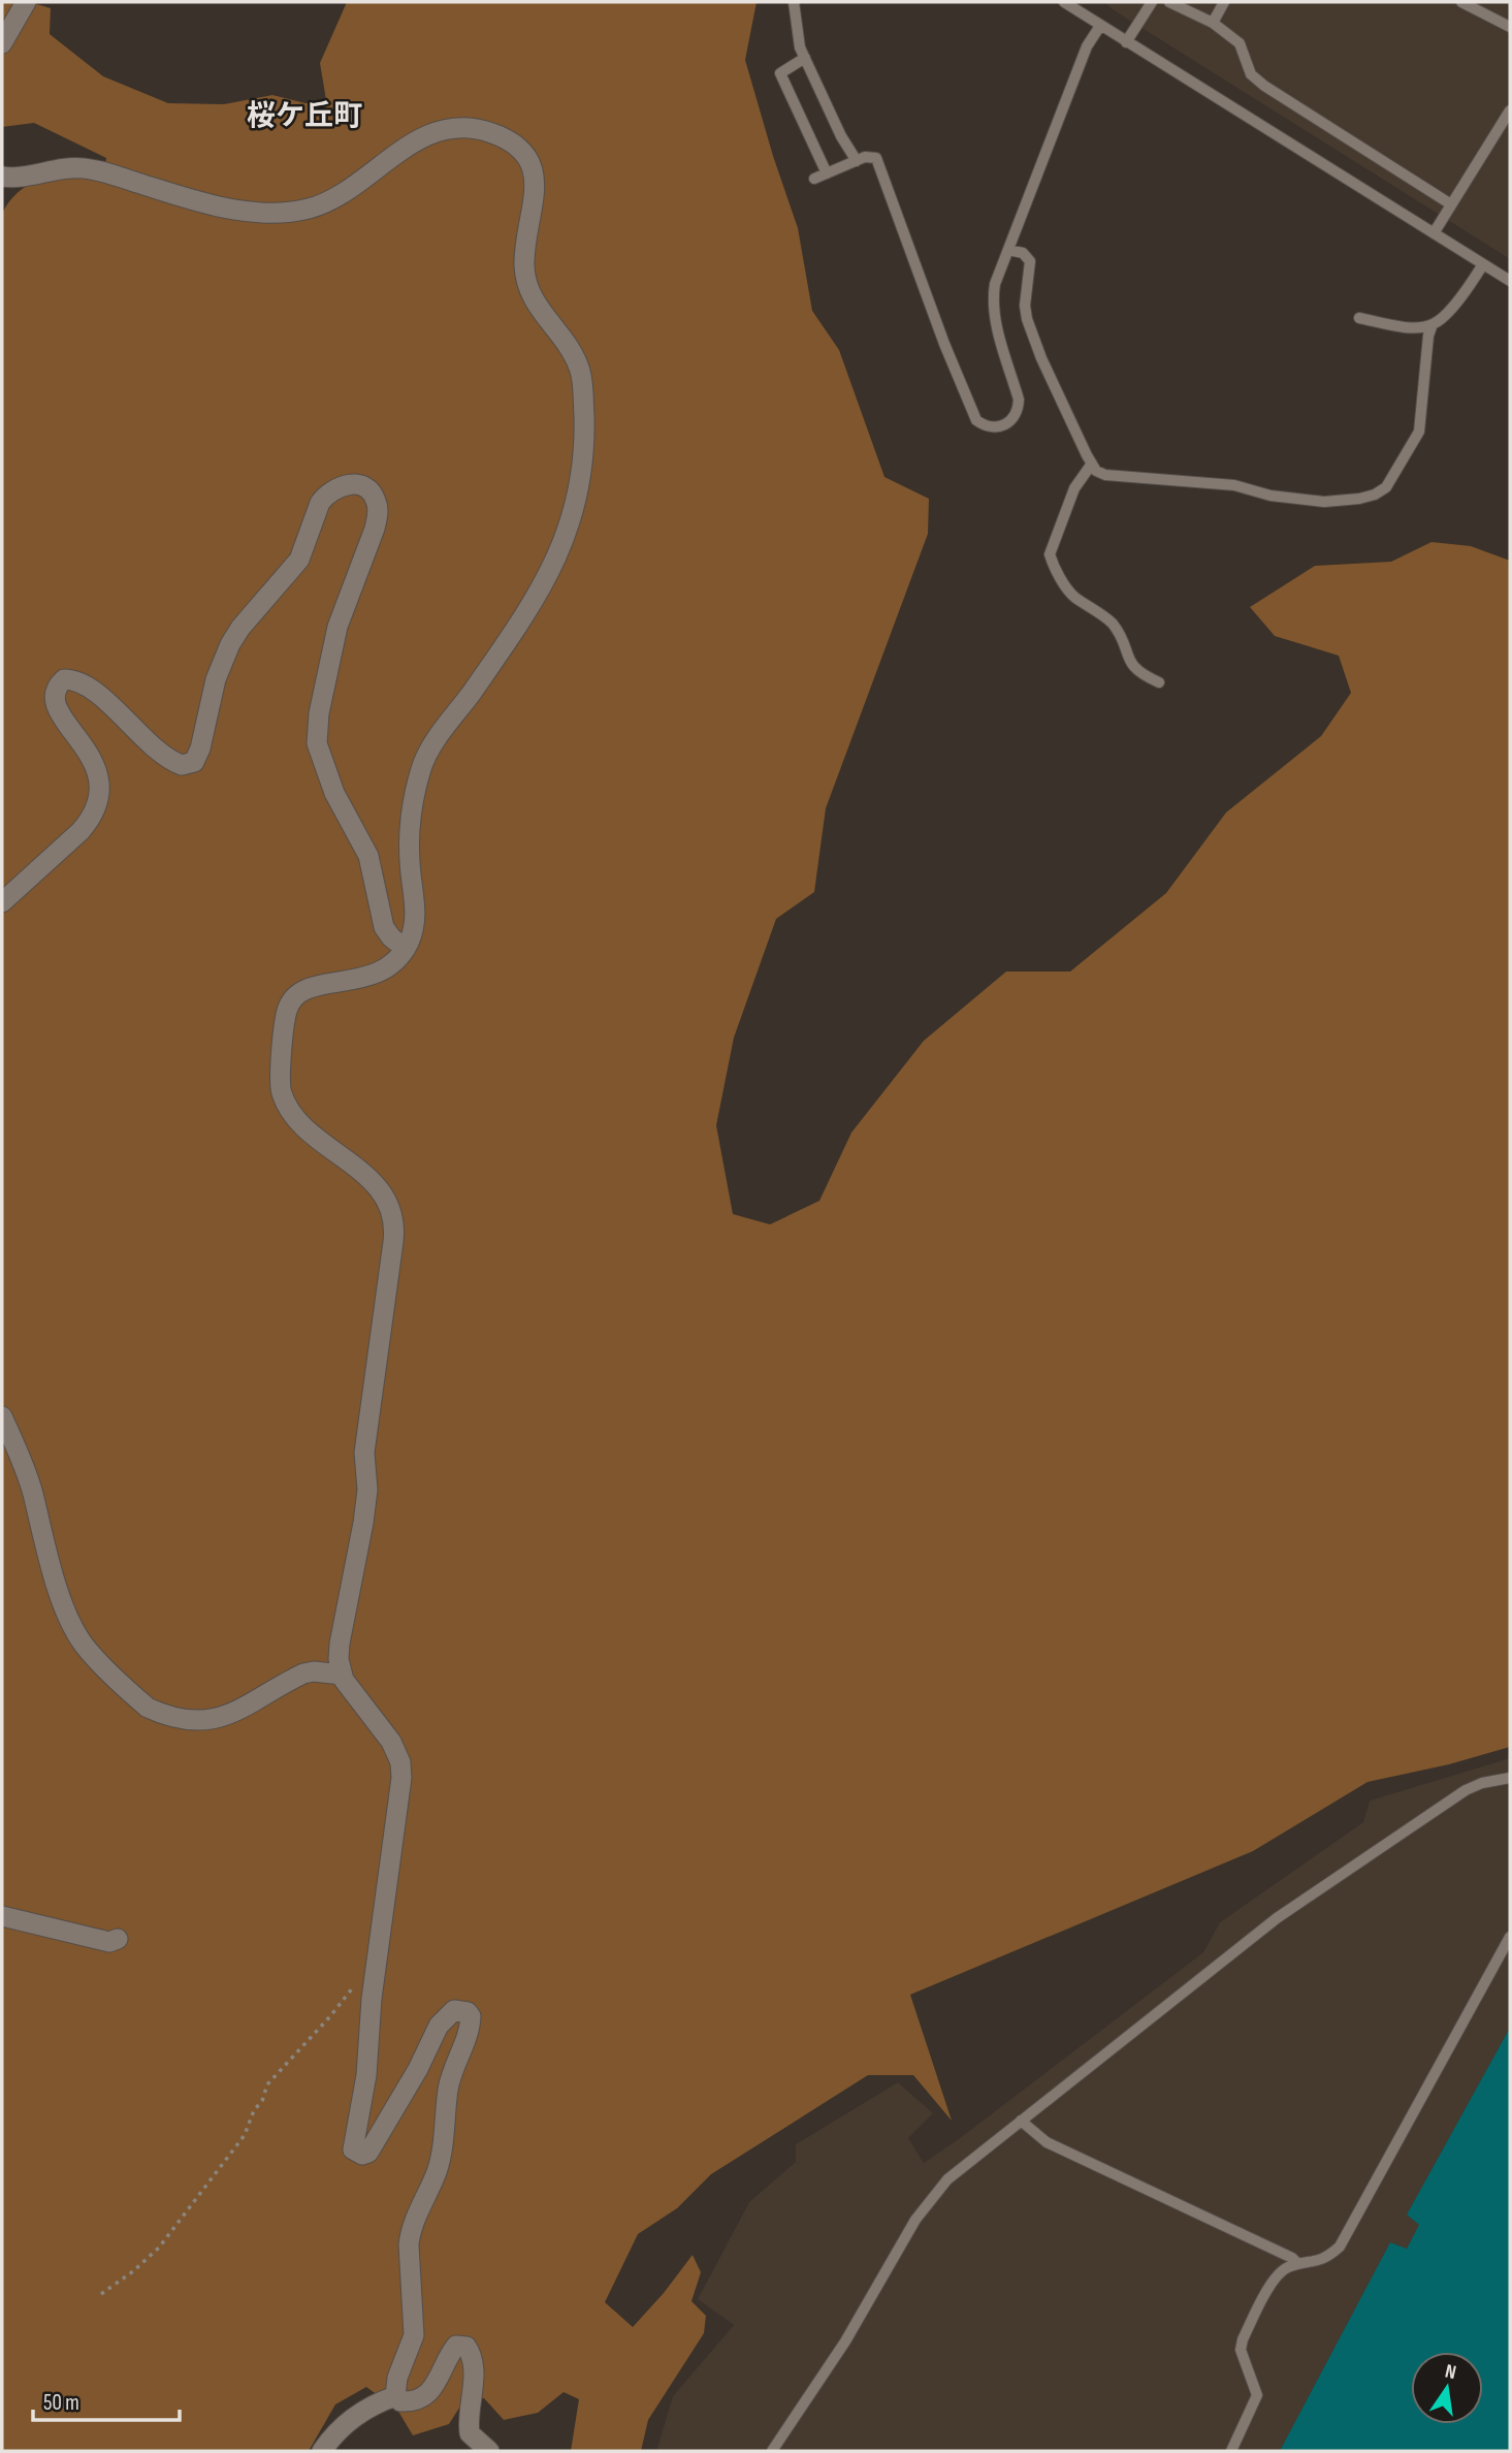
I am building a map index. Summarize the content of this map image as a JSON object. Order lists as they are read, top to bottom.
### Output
{
  "districts": ["桜ケ丘町"],
  "scale_bar": "50 m",
  "north": "top"
}
